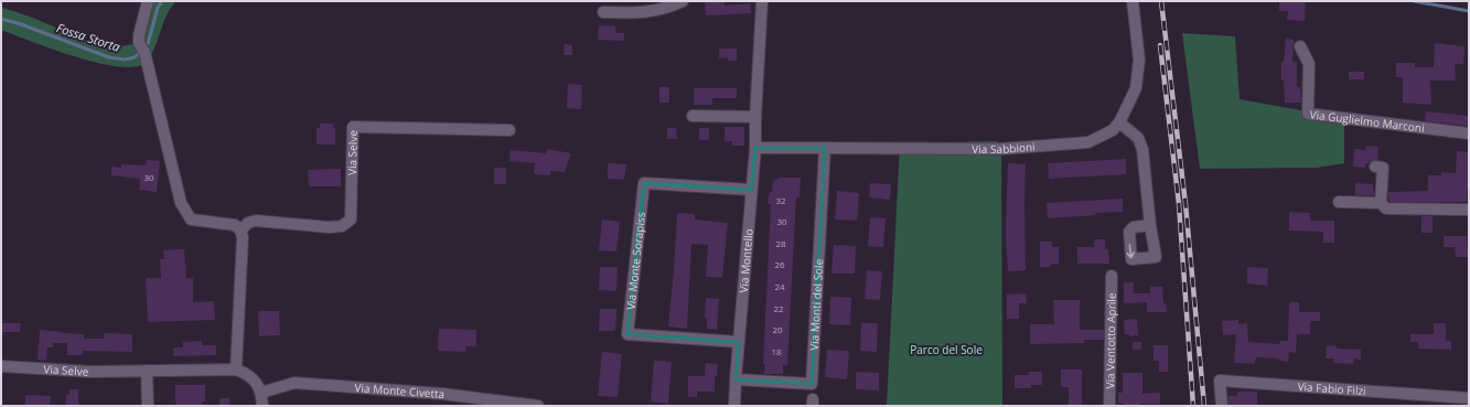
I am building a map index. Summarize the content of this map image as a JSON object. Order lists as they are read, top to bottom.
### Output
{
  "streets": {
    "street": [
      "Via Guglielmo Marconi",
      "Via Sabbioni",
      "Via Selve",
      "Via Monte Sorapiss",
      "Via Montello",
      "Via Monti del Sole",
      "Via Ventotto Aprile",
      "Via Fabio Filzi",
      "Via Monte Civetta"
    ]
  },
  "crossings": [
    ["Via Sabbioni", "Via Montello"],
    ["Via Sabbioni", "Via Monti del Sole"],
    ["Via Monte Sorapiss", "Via Montello"],
    ["Via Montello", "Via Monti del Sole"]
  ],
  "water": ["Fossa Storta"],
  "parks": ["Parco del Sole"],
  "house_numbers": [
    "30",
    "32",
    "30",
    "28",
    "26",
    "24",
    "22",
    "20",
    "18"
  ]
}
